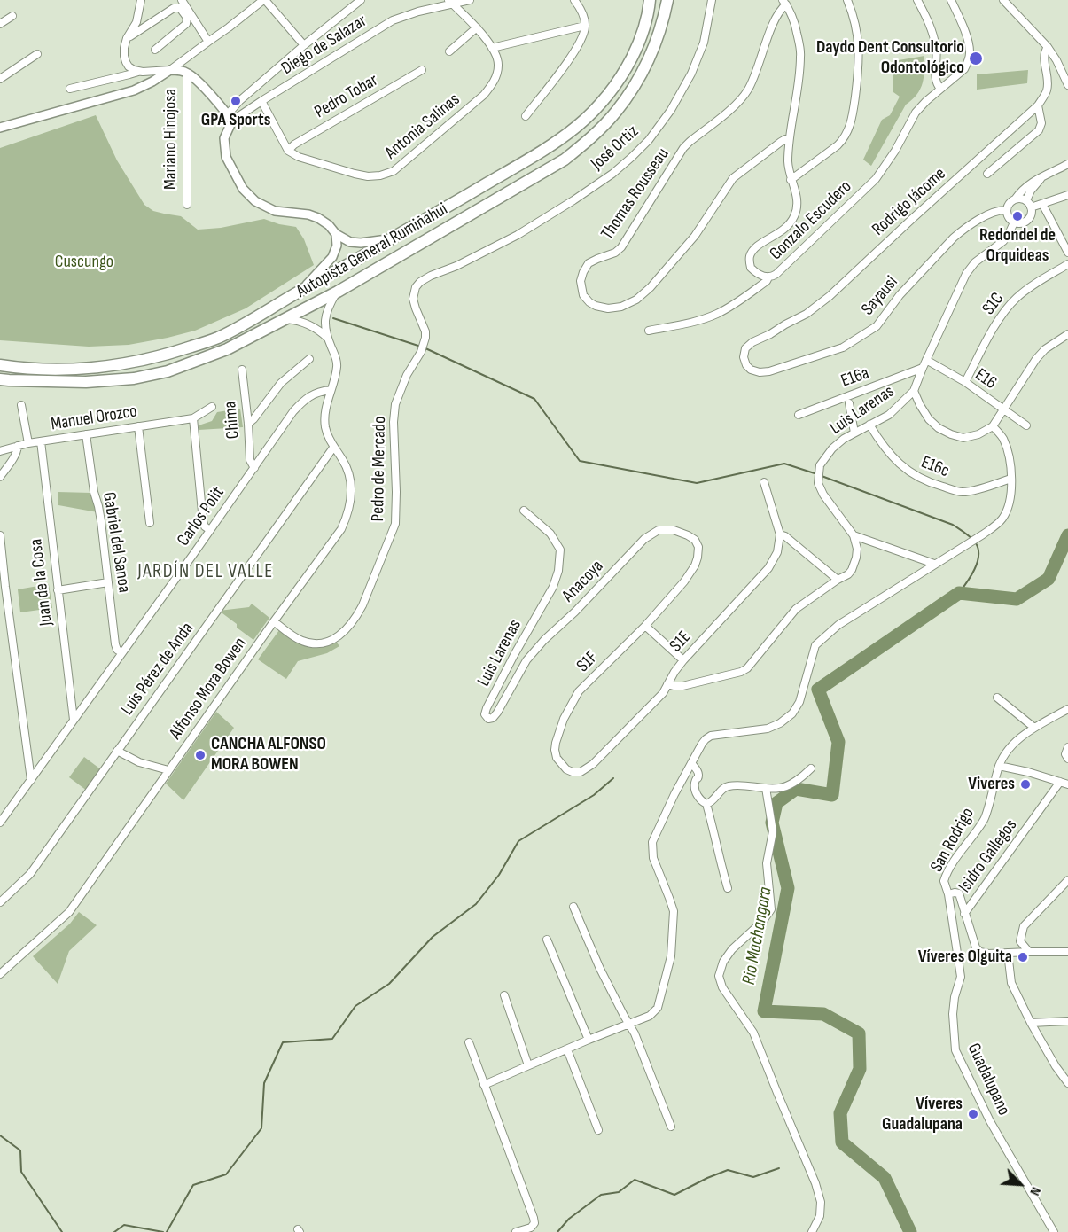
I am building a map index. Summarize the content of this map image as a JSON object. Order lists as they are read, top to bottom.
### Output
{
  "streets": {
    "highway": ["Autopista General Rumiñahui"],
    "street": [
      "Diego de Salazar",
      "Pedro Tobar",
      "Antonia Salinas",
      "Mariano Hinojosa",
      "José Ortiz",
      "Thomas Rousseau",
      "Rodrigo Jácome",
      "Gonzalo Escudero",
      "Sayausi",
      "S1C",
      "E16a",
      "E16",
      "Luis Larenas",
      "Manuel Orozco",
      "Chima",
      "E16c",
      "Pedro de Mercado",
      "Carlos Polit",
      "Gabriel del Sanoa",
      "Anacoya",
      "Juan de la Cosa",
      "S1E",
      "S1F",
      "Luis Pérez de Anda",
      "Alfonso Mora Bowen",
      "San Rodrigo",
      "Isidro Gallegos",
      "Guadalupano"
    ]
  },
  "crossings": [
    ["Diego de Salazar", "Antonia Salinas"],
    ["Diego de Salazar", "Mariano Hinojosa"],
    ["Pedro Tobar", "Antonia Salinas"],
    ["José Ortiz", "Pedro de Mercado"],
    ["Thomas Rousseau", "Gonzalo Escudero"],
    ["Rodrigo Jácome", "Sayausi"],
    ["Sayausi", "Luis Larenas"],
    ["S1C", "E16"],
    ["E16a", "Luis Larenas"],
    ["E16", "Luis Larenas"],
    ["Luis Larenas", "E16c"],
    ["Luis Larenas", "Anacoya"],
    ["Manuel Orozco", "Gabriel del Sanoa"],
    ["Manuel Orozco", "Juan de la Cosa"],
    ["Chima", "Carlos Polit"],
    ["Pedro de Mercado", "Alfonso Mora Bowen"],
    ["Carlos Polit", "Gabriel del Sanoa"],
    ["Carlos Polit", "Juan de la Cosa"],
    ["Carlos Polit", "Alfonso Mora Bowen"],
    ["Anacoya", "S1F"],
    ["S1E", "S1F"],
    ["Luis Pérez de Anda", "Alfonso Mora Bowen"],
    ["San Rodrigo", "Isidro Gallegos"],
    ["San Rodrigo", "Guadalupano"]
  ],
  "districts": ["JARDÍN DEL VALLE"],
  "water": ["Rio Machangara"],
  "parks": ["Cuscungo"],
  "places": [
    "Daydo Dent Consultorio Odontológico",
    "GPA Sports",
    "Redondel de Orquideas",
    "CANCHA ALFONSO MORA BOWEN",
    "Viveres",
    "Víveres Olguita",
    "Víveres Guadalupana"
  ],
  "north": "bottom right"
}
